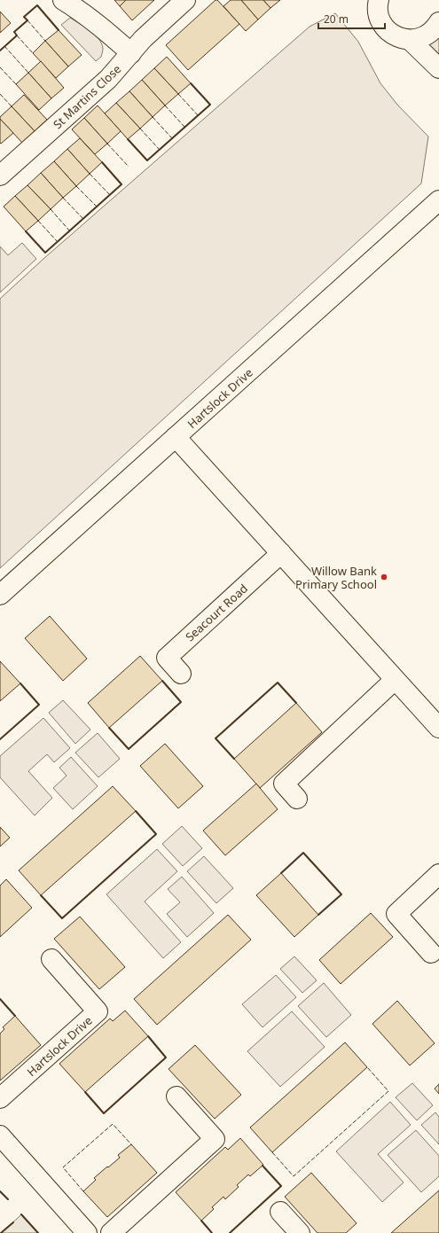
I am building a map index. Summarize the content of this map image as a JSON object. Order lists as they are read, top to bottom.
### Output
{
  "streets": {
    "street": ["St Martins Close", "Hartslock Drive", "Seacourt Road"]
  },
  "places": ["Willow Bank Primary School"],
  "scale_bar": "20 m"
}
